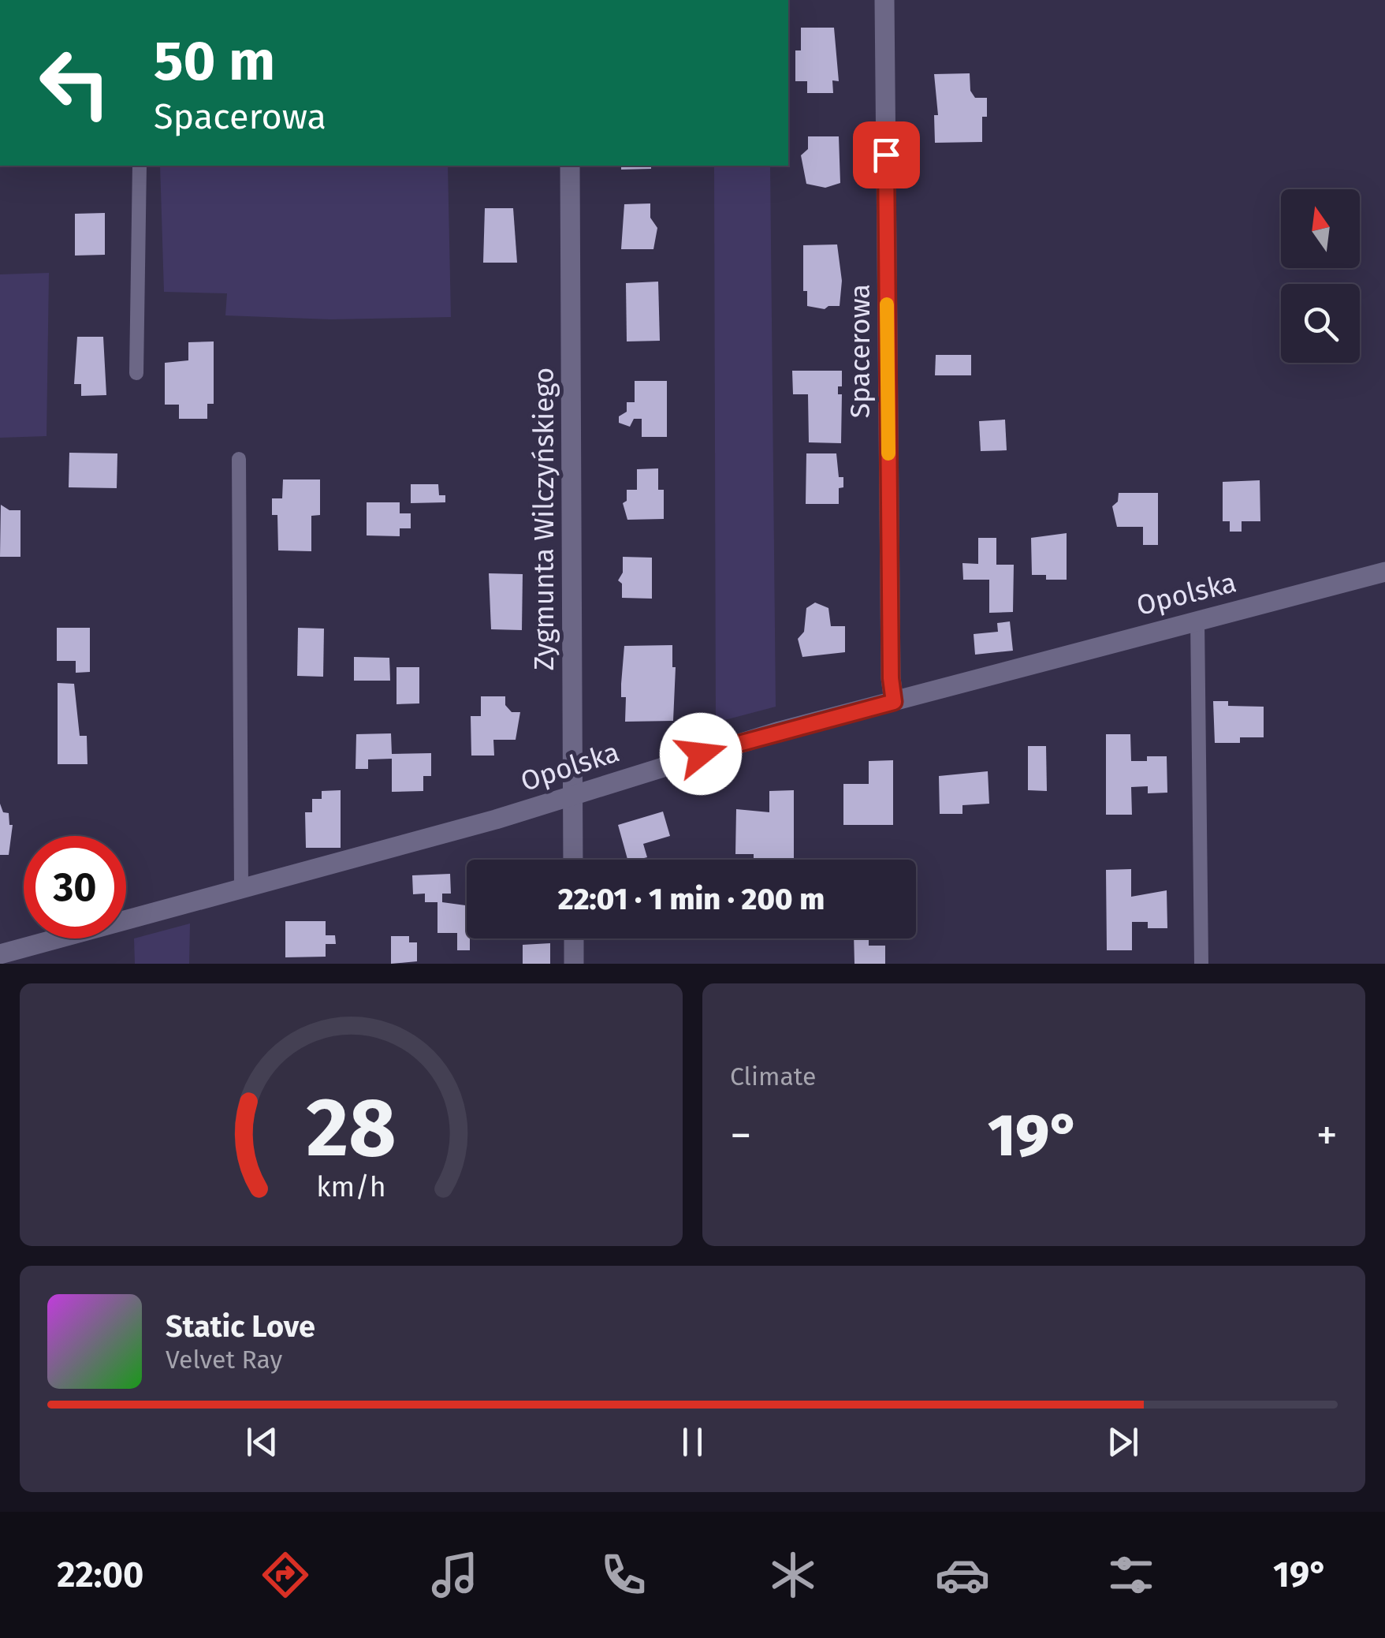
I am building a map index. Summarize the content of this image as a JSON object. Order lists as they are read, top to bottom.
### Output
{
  "streets": {
    "street": ["Spacerowa", "Zygmunta Wilczyńskiego", "Opolska"]
  },
  "crossings": [
    ["Spacerowa", "Opolska"],
    ["Zygmunta Wilczyńskiego", "Opolska"]
  ],
  "north": "top",
  "page": {
    "turn": ["50 m", "Spacerowa"],
    "limit": "30",
    "trip": "22:01 · 1 min · 200 m",
    "tile": "Climate",
    "heat": ["−", "19°", "+"],
    "song": ["Static Love", "Velvet Ray"],
    "tabs": ["22:00", "19°"],
    "gauge": ["28", "km/h"]
  }
}
